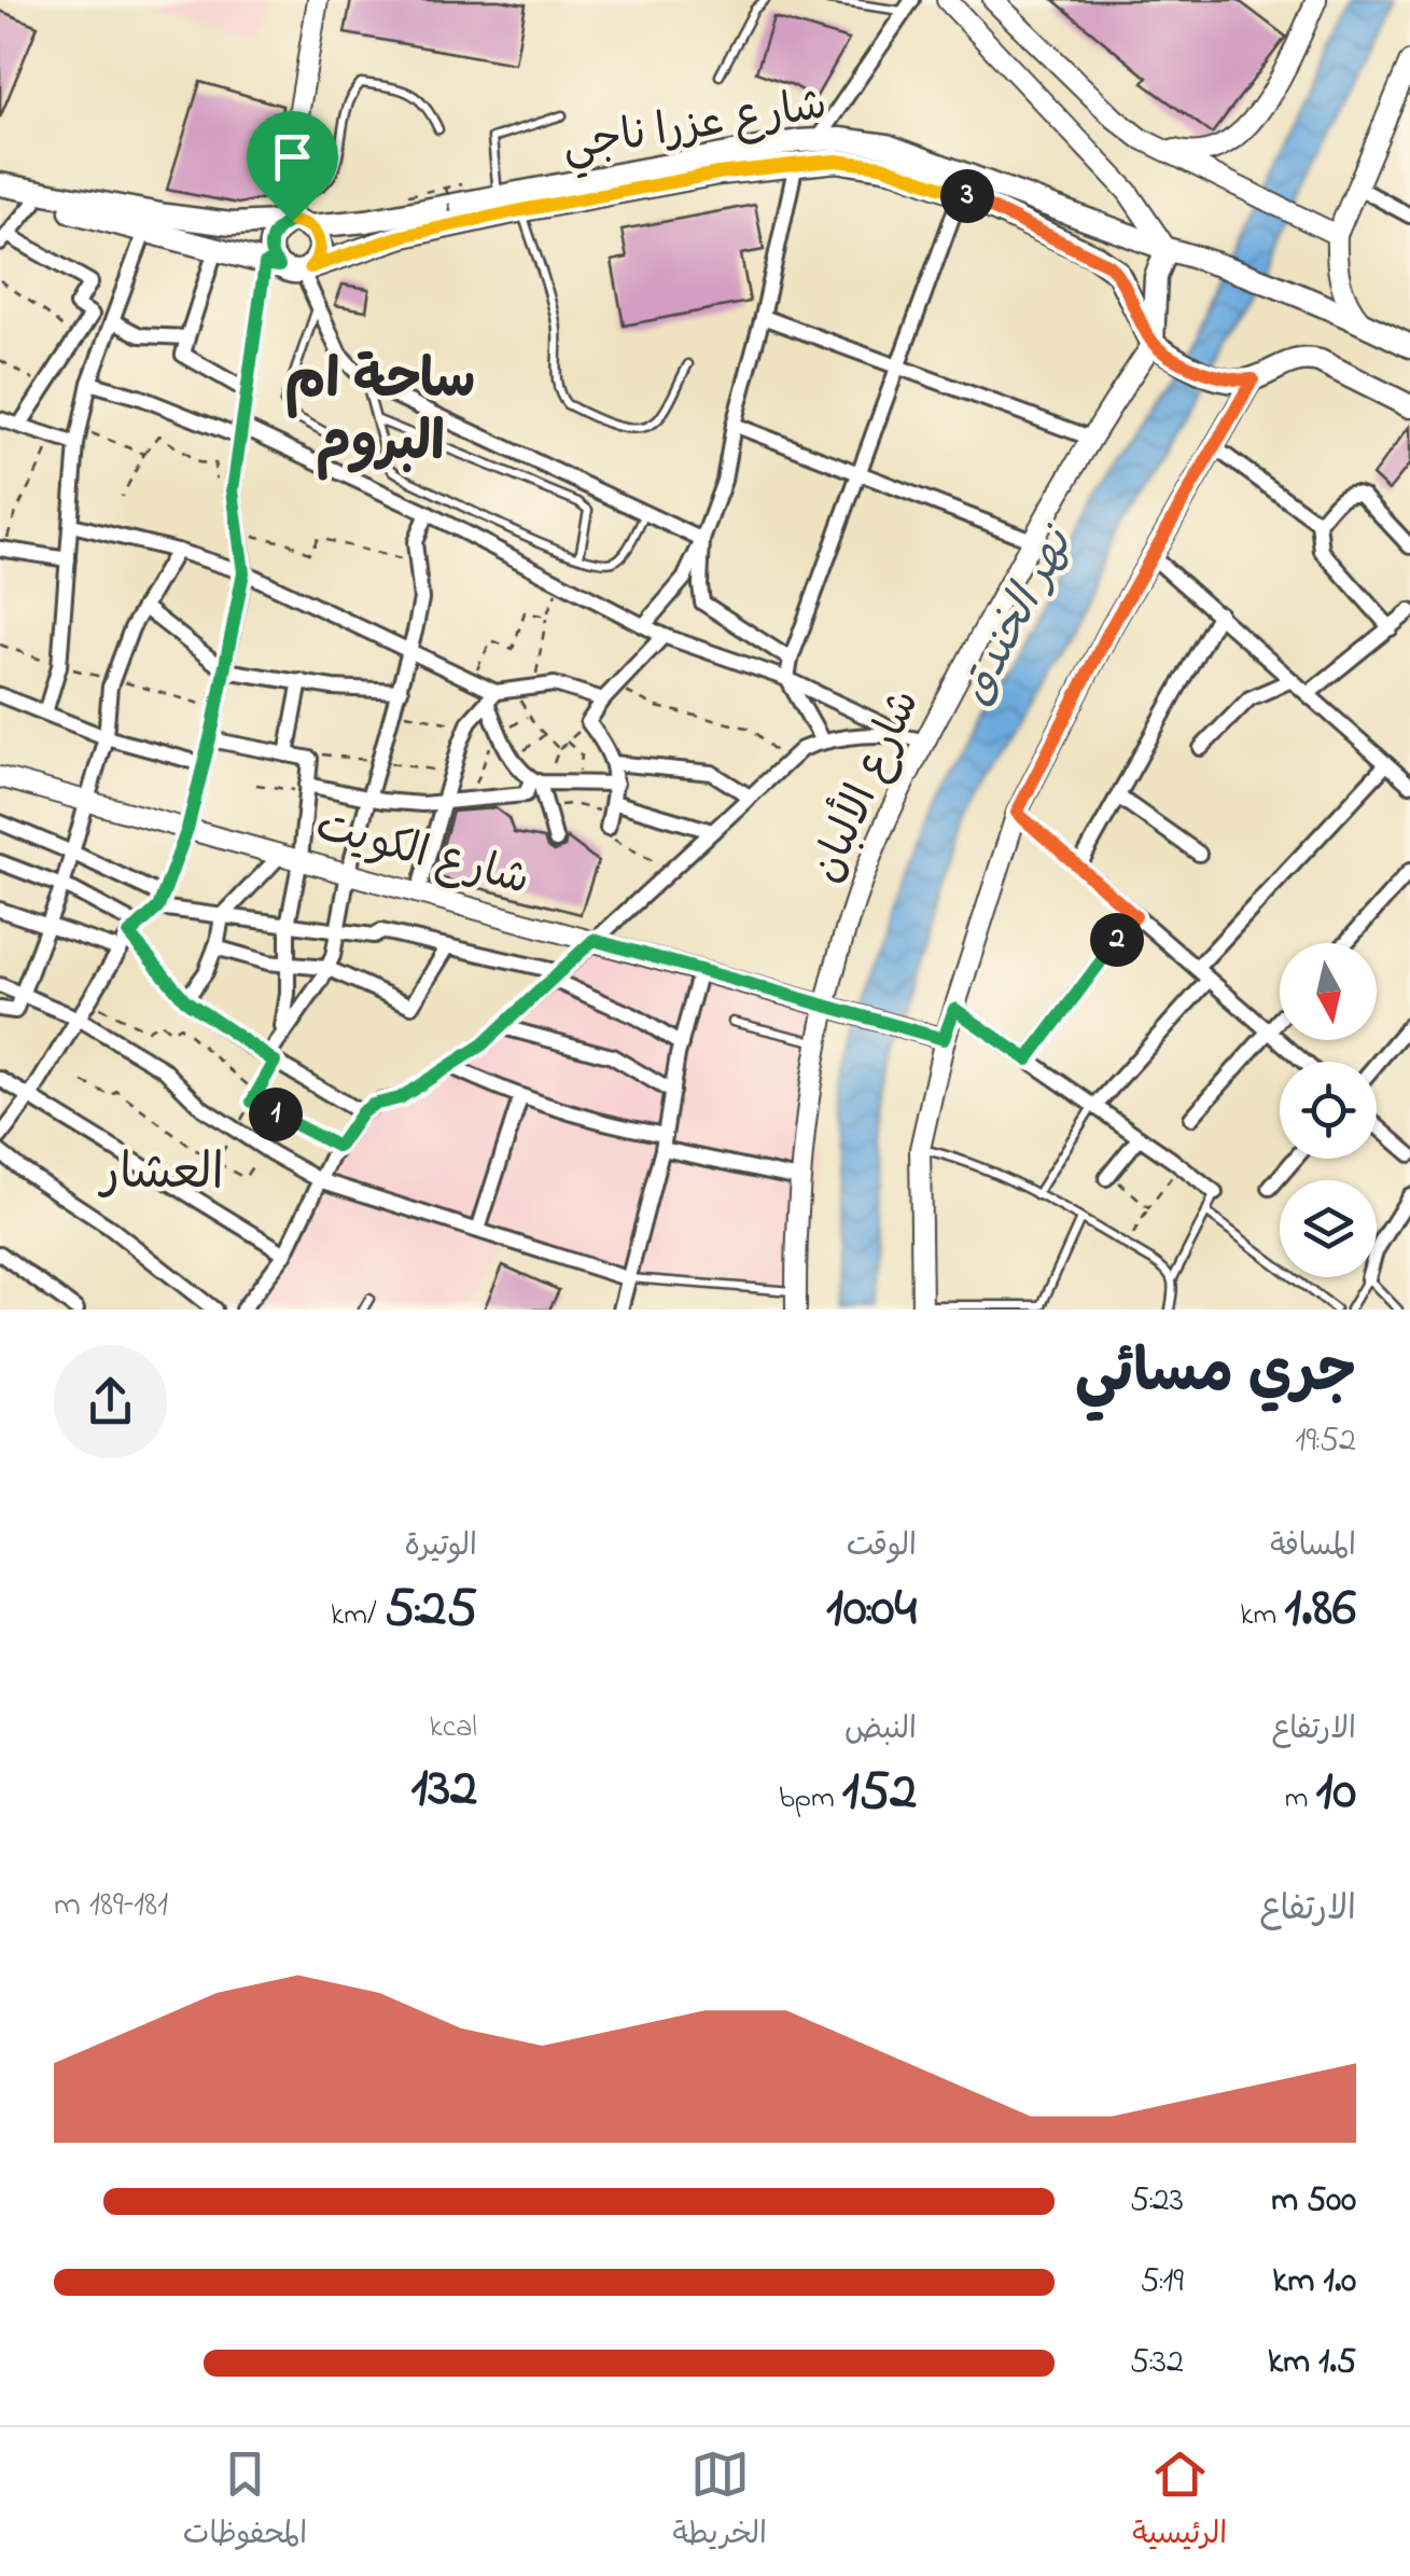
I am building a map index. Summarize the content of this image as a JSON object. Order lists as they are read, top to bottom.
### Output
{
  "streets": {
    "main road": ["شارع عزرا ناجي", "شارع الألبان", "شارع الكويت"]
  },
  "crossings": [
    ["شارع عزرا ناجي", "شارع الألبان"],
    ["شارع الألبان", "شارع الكويت"]
  ],
  "districts": ["ساحة ام البروم", "العشار"],
  "water": ["نهر الخندق"],
  "north": "bottom",
  "page": {
    "pins": ["3", "2", "1"],
    "heading": ["جري مسائي", "19:52"],
    "stats": [
      ["المسافة", "1.86 km"],
      ["الوقت", "10:04"],
      ["الوتيرة", "5:25 /km"],
      ["الارتفاع", "10 m"],
      ["النبض", "152 bpm"],
      ["kcal", "132"]
    ],
    "chart": ["الارتفاع", "181–189 m"],
    "list": [
      {
        "name": "500 m",
        "note": "5:23"
      },
      {
        "name": "1.0 km",
        "note": "5:19"
      },
      {
        "name": "1.5 km",
        "note": "5:32"
      }
    ],
    "tabs": ["الرئيسية", "الخريطة", "المحفوظات"]
  }
}
